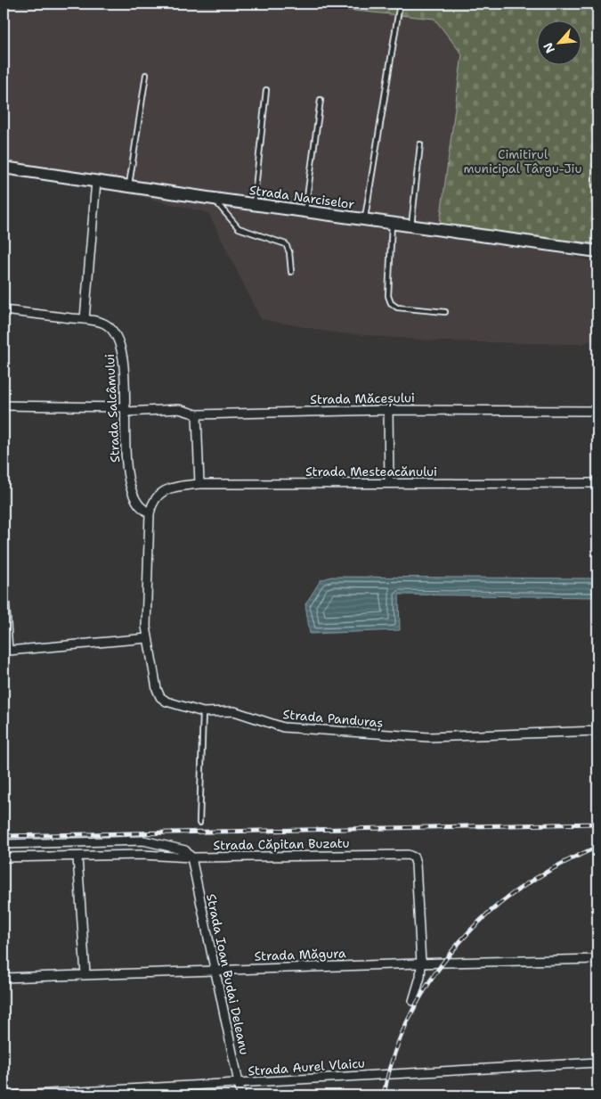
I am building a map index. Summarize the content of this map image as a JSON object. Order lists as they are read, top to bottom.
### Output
{
  "streets": {
    "main road": ["Strada Narciselor"],
    "street": [
      "Strada Măceșului",
      "Strada Salcâmului",
      "Strada Mesteacănului",
      "Strada Panduraș",
      "Strada Căpitan Buzatu",
      "Strada Măgura",
      "Strada Ioan Budai Deleanu",
      "Strada Aurel Vlaicu"
    ]
  },
  "crossings": [
    ["Strada Măceșului", "Strada Salcâmului"],
    ["Strada Salcâmului", "Strada Panduraș"],
    ["Strada Mesteacănului", "Strada Panduraș"],
    ["Strada Căpitan Buzatu", "Strada Măgura"],
    ["Strada Căpitan Buzatu", "Strada Ioan Budai Deleanu"],
    ["Strada Măgura", "Strada Ioan Budai Deleanu"],
    ["Strada Ioan Budai Deleanu", "Strada Aurel Vlaicu"]
  ],
  "parks": ["Cimitirul municipal Târgu-Jiu"],
  "north": "bottom left"
}
